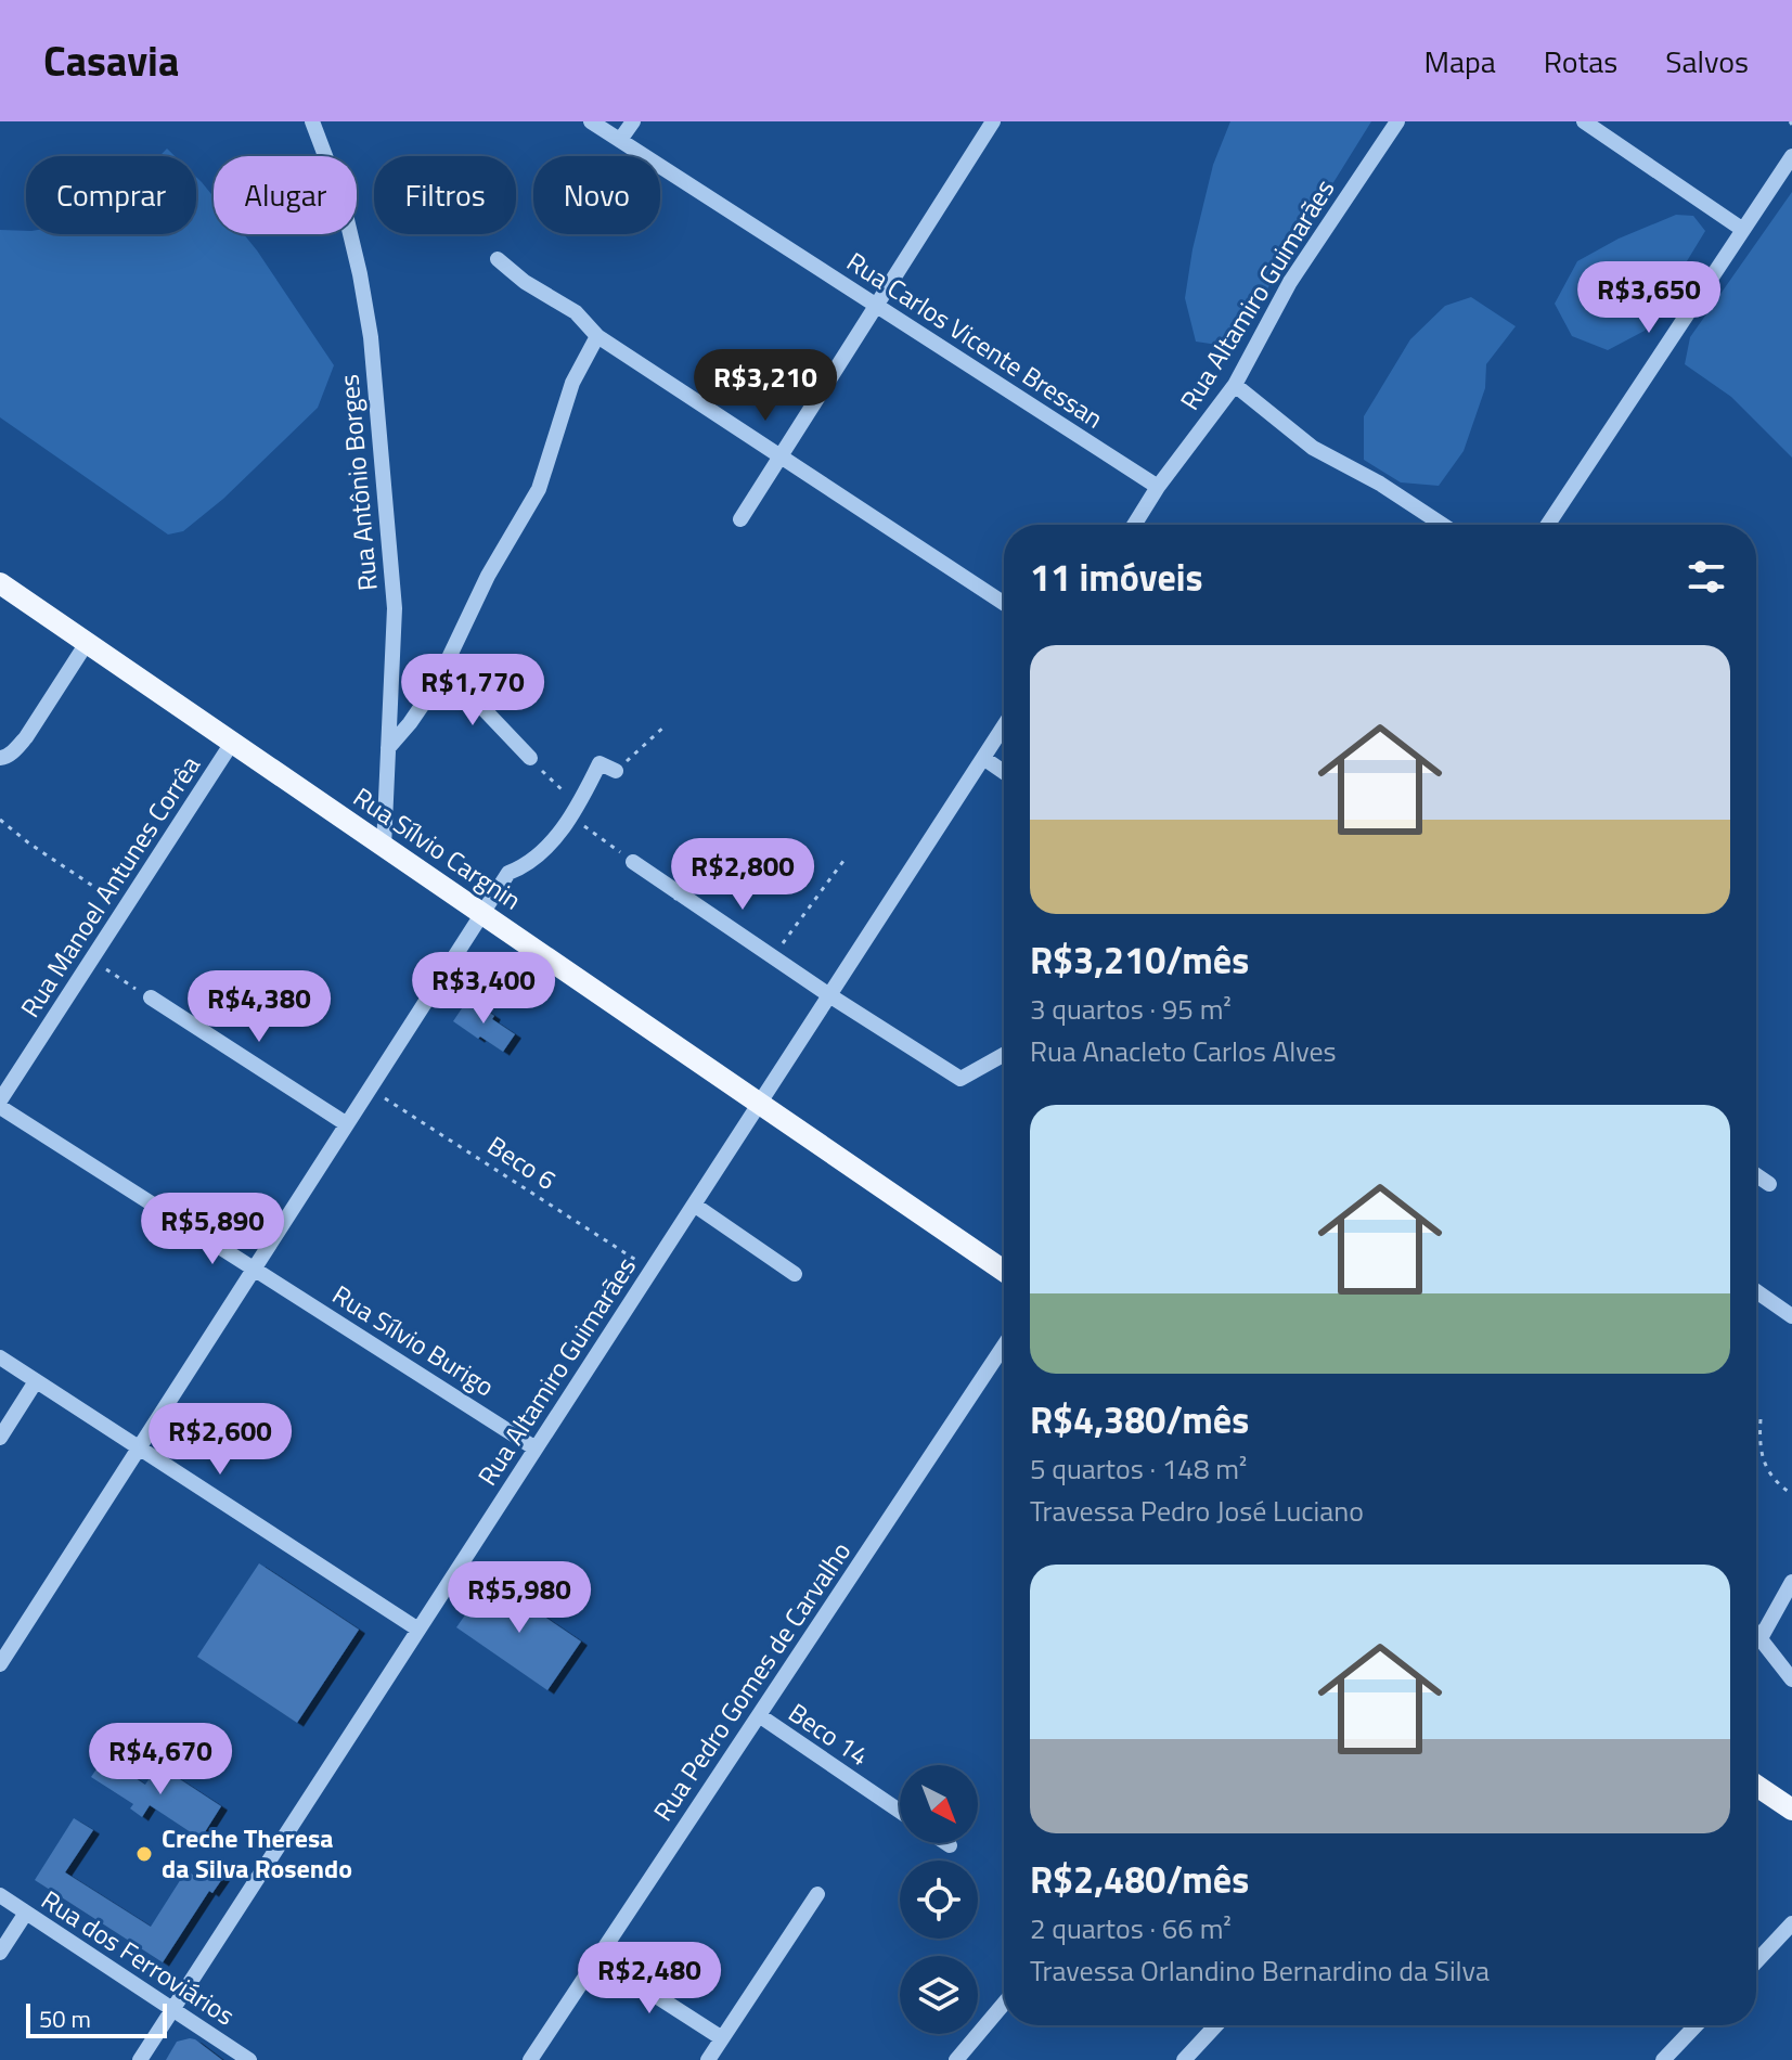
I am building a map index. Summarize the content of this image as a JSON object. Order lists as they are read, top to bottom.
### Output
{
  "streets": {
    "main road": ["Rua Sílvio Cargnin"],
    "street": [
      "Rua Altamiro Guimarães",
      "Rua Carlos Vicente Bressan",
      "Rua Antônio Borges",
      "Rua Manoel Antunes Corrêa",
      "Rua Sílvio Burigo",
      "Rua Pedro Gomes de Carvalho",
      "Beco 14",
      "Rua dos Ferroviários"
    ],
    "path": ["Beco 6"]
  },
  "crossings": [
    ["Rua Altamiro Guimarães", "Rua Carlos Vicente Bressan"],
    ["Rua Altamiro Guimarães", "Rua Sílvio Cargnin"],
    ["Rua Altamiro Guimarães", "Beco 6"],
    ["Rua Altamiro Guimarães", "Rua Sílvio Burigo"],
    ["Rua Altamiro Guimarães", "Rua dos Ferroviários"],
    ["Rua Antônio Borges", "Rua Sílvio Cargnin"],
    ["Rua Sílvio Cargnin", "Rua Manoel Antunes Corrêa"],
    ["Rua Manoel Antunes Corrêa", "Rua Sílvio Burigo"],
    ["Rua Pedro Gomes de Carvalho", "Beco 14"]
  ],
  "places": ["Creche Theresa da Silva Rosendo"],
  "scale_bar": "50 m",
  "north": "bottom right",
  "page": {
    "header": "Casavia",
    "nav": ["Mapa", "Rotas", "Salvos"],
    "chip": [
      "Comprar",
      "Alugar",
      "Filtros",
      "Novo"
    ],
    "price": [
      "R$3,650",
      "R$3,210",
      "R$1,770",
      "R$2,800",
      "R$3,400",
      "R$4,380",
      "R$5,890",
      "R$2,600",
      "R$5,980",
      "R$4,670",
      "R$2,480"
    ],
    "heading": "11 imóveis",
    "list": [
      {
        "name": "R$3,210/mês",
        "note": "3 quartos · 95 m² · Rua Anacleto Carlos Alves"
      },
      {
        "name": "R$4,380/mês",
        "note": "5 quartos · 148 m² · Travessa Pedro José Luciano"
      },
      {
        "name": "R$2,480/mês",
        "note": "2 quartos · 66 m² · Travessa Orlandino Bernardino da Silva"
      }
    ],
    "scale": "50 m"
  }
}
